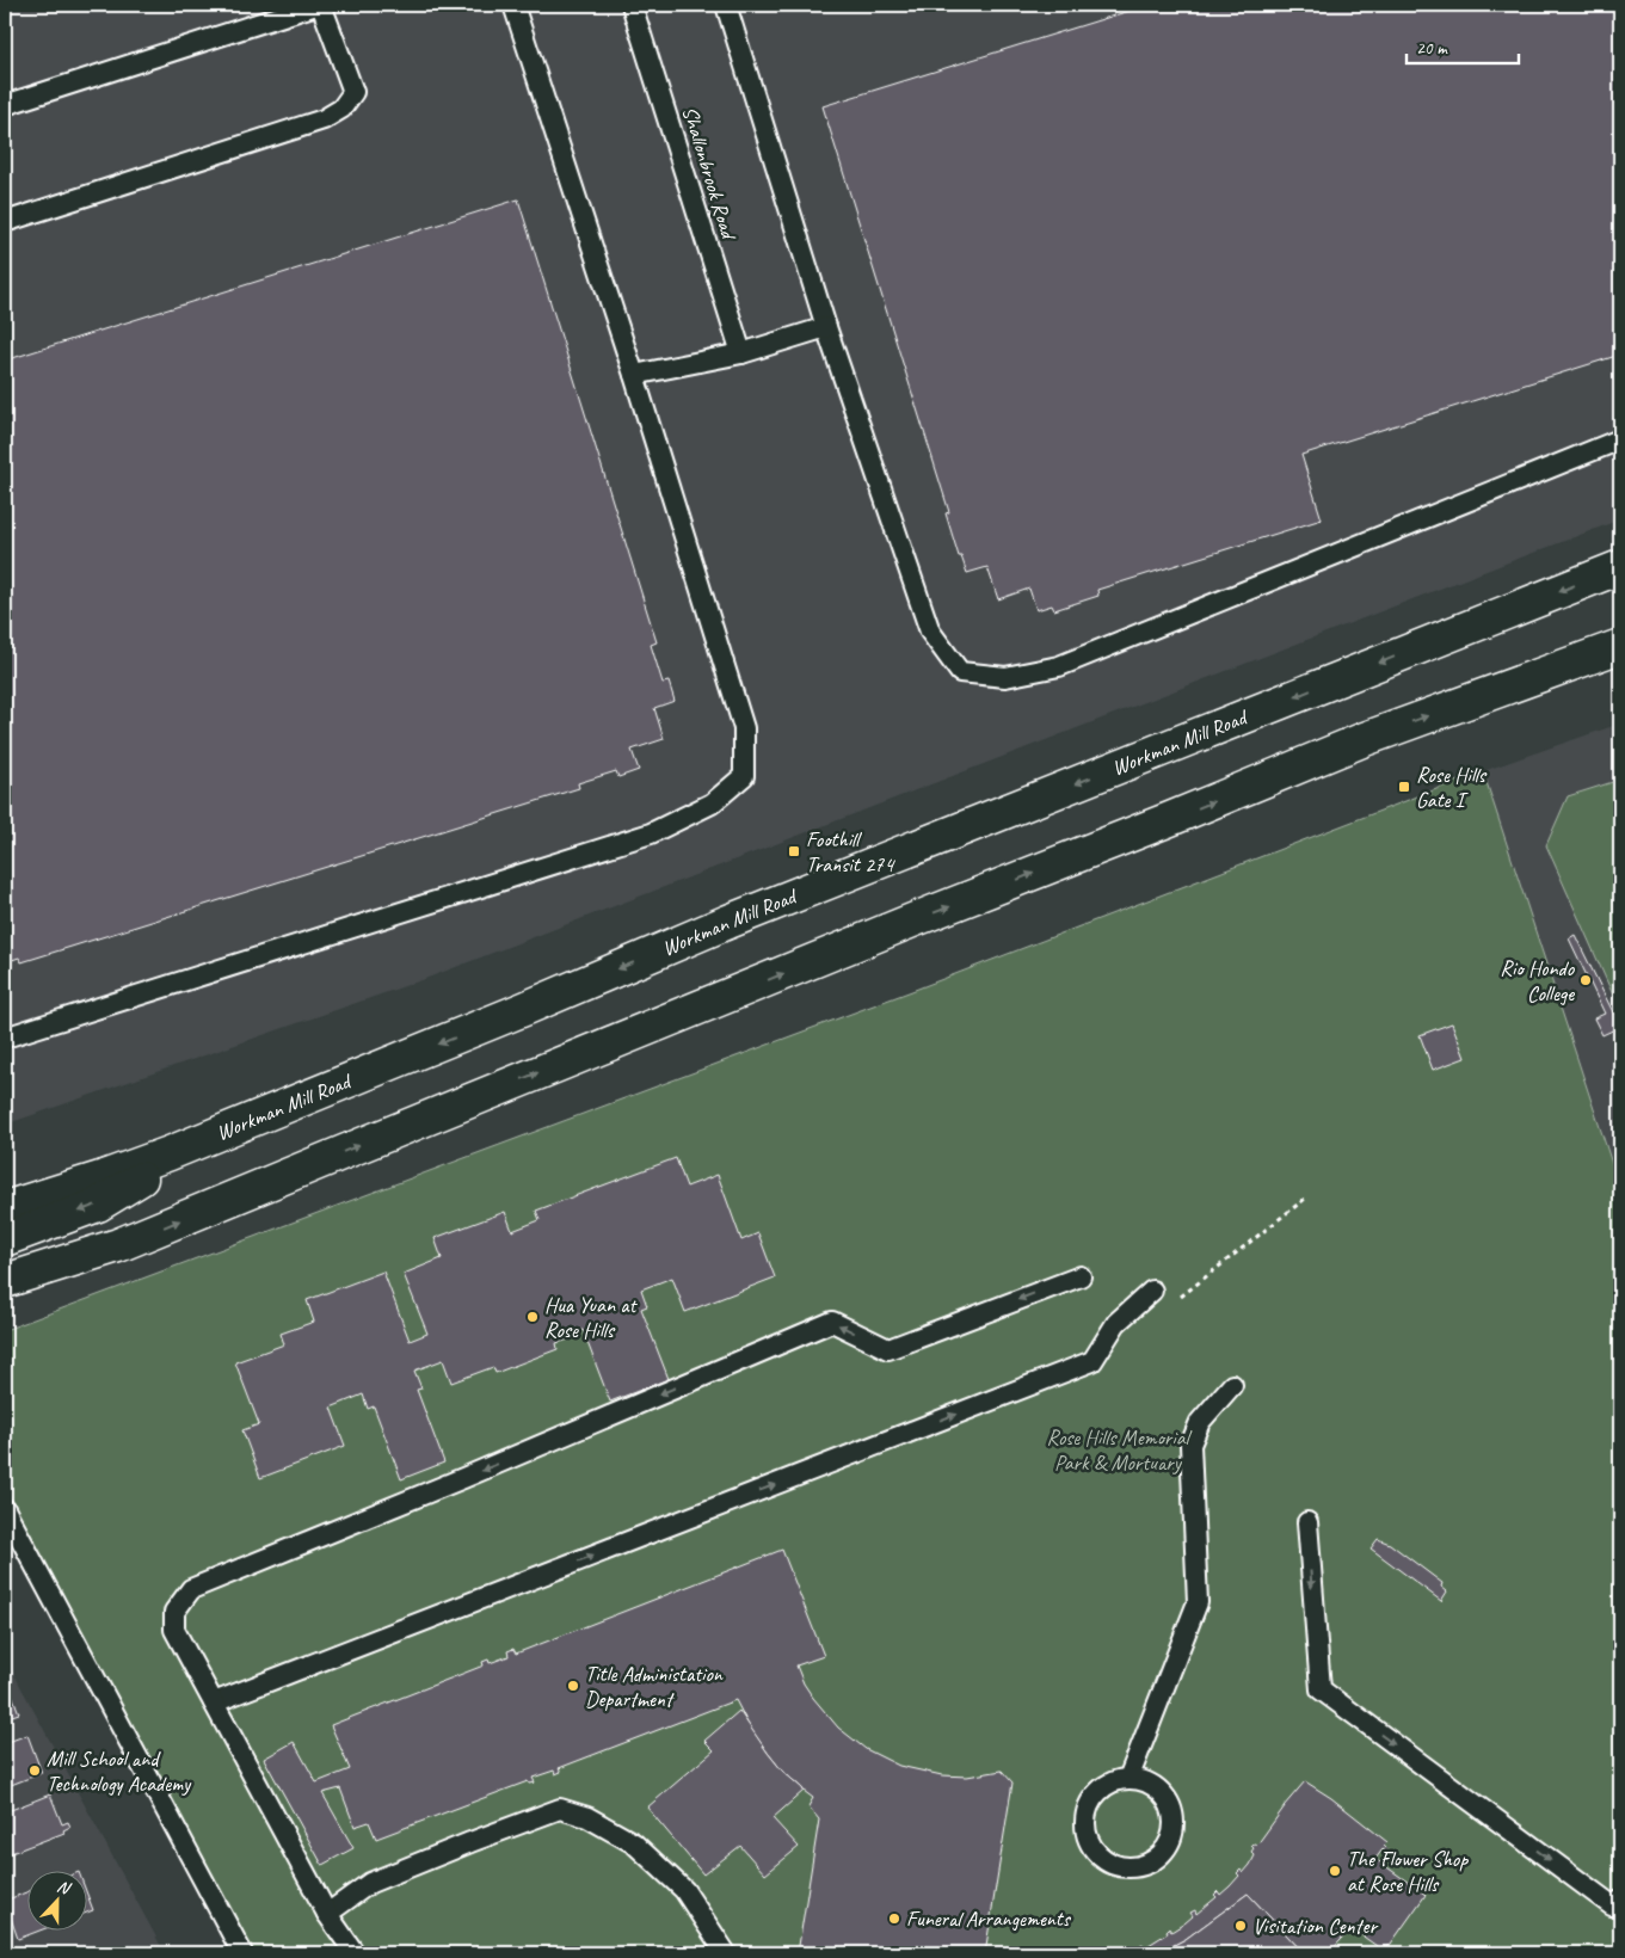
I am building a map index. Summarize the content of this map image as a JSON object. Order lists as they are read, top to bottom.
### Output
{
  "streets": {
    "main road": ["Workman Mill Road"],
    "lane": ["Shallonbrook Road"]
  },
  "parks": ["Rose Hills Memorial Park & Mortuary"],
  "places": {
    "transit": ["Rose Hills Gate I", "Foothill Transit 274"],
    "other": [
      "Rio Hondo College",
      "Hua Yuan at Rose Hills",
      "Title Administation Department",
      "Mill School and Technology Academy",
      "The Flower Shop at Rose Hills",
      "Funeral Arrangements",
      "Visitation Center"
    ]
  },
  "scale_bar": "20 m",
  "north": "top"
}
